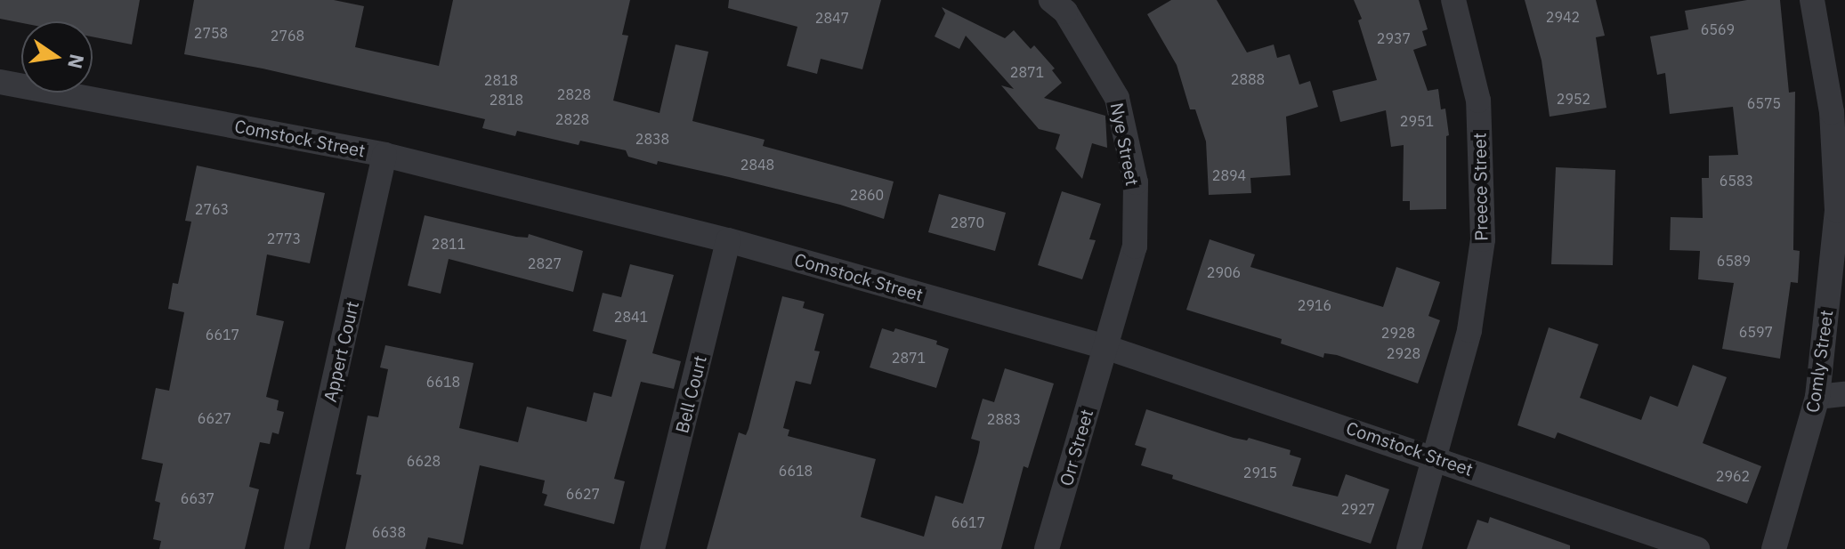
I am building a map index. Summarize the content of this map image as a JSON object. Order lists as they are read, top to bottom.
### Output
{
  "streets": {
    "street": [
      "Comstock Street",
      "Nye Street",
      "Preece Street",
      "Appert Court",
      "Comly Street",
      "Bell Court",
      "Orr Street"
    ]
  },
  "crossings": [
    ["Comstock Street", "Nye Street"],
    ["Comstock Street", "Preece Street"],
    ["Comstock Street", "Appert Court"],
    ["Comstock Street", "Bell Court"],
    ["Comstock Street", "Orr Street"],
    ["Nye Street", "Orr Street"]
  ],
  "house_numbers": [
    "2942",
    "2847",
    "6569",
    "2758",
    "2768",
    "2937",
    "2871",
    "2888",
    "2818",
    "2828",
    "2952",
    "2818",
    "6575",
    "2828",
    "2951",
    "2838",
    "2848",
    "2894",
    "6583",
    "2860",
    "2763",
    "2870",
    "2773",
    "2811",
    "6589",
    "2827",
    "2906",
    "2916",
    "2841",
    "6597",
    "2928",
    "6617",
    "2928",
    "2871",
    "6618",
    "6627",
    "2883",
    "6628",
    "6618",
    "2915",
    "2962",
    "6627",
    "6637",
    "2927",
    "6617",
    "6638"
  ],
  "north": "right"
}
